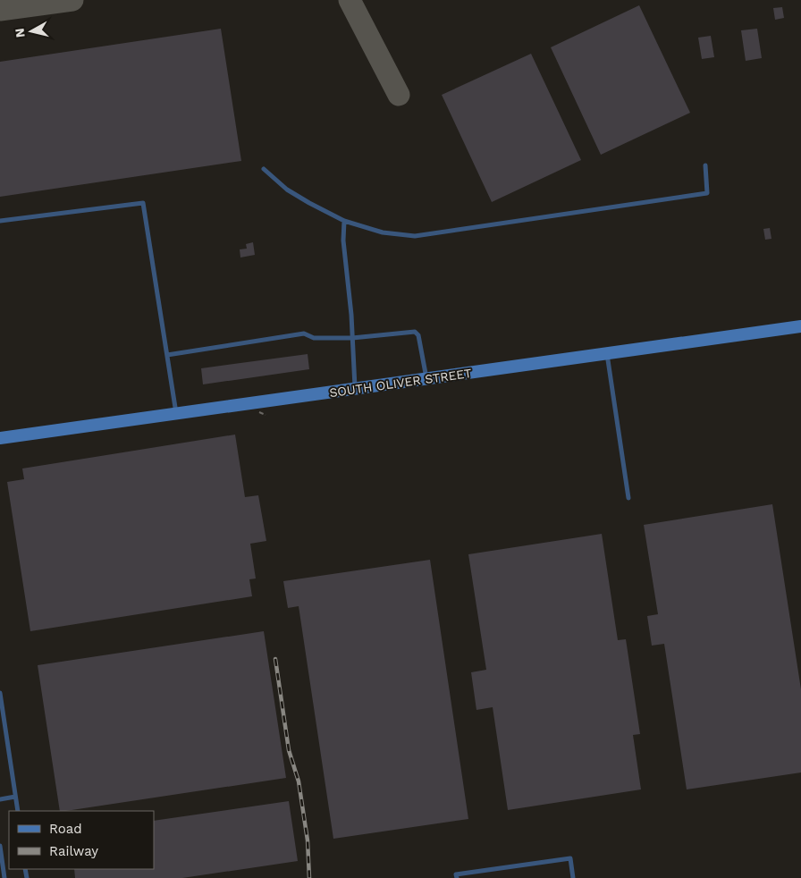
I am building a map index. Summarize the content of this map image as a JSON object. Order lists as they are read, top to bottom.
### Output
{
  "streets": {
    "main road": ["SOUTH OLIVER STREET"]
  },
  "legend": ["Road", "Railway"],
  "north": "left"
}
